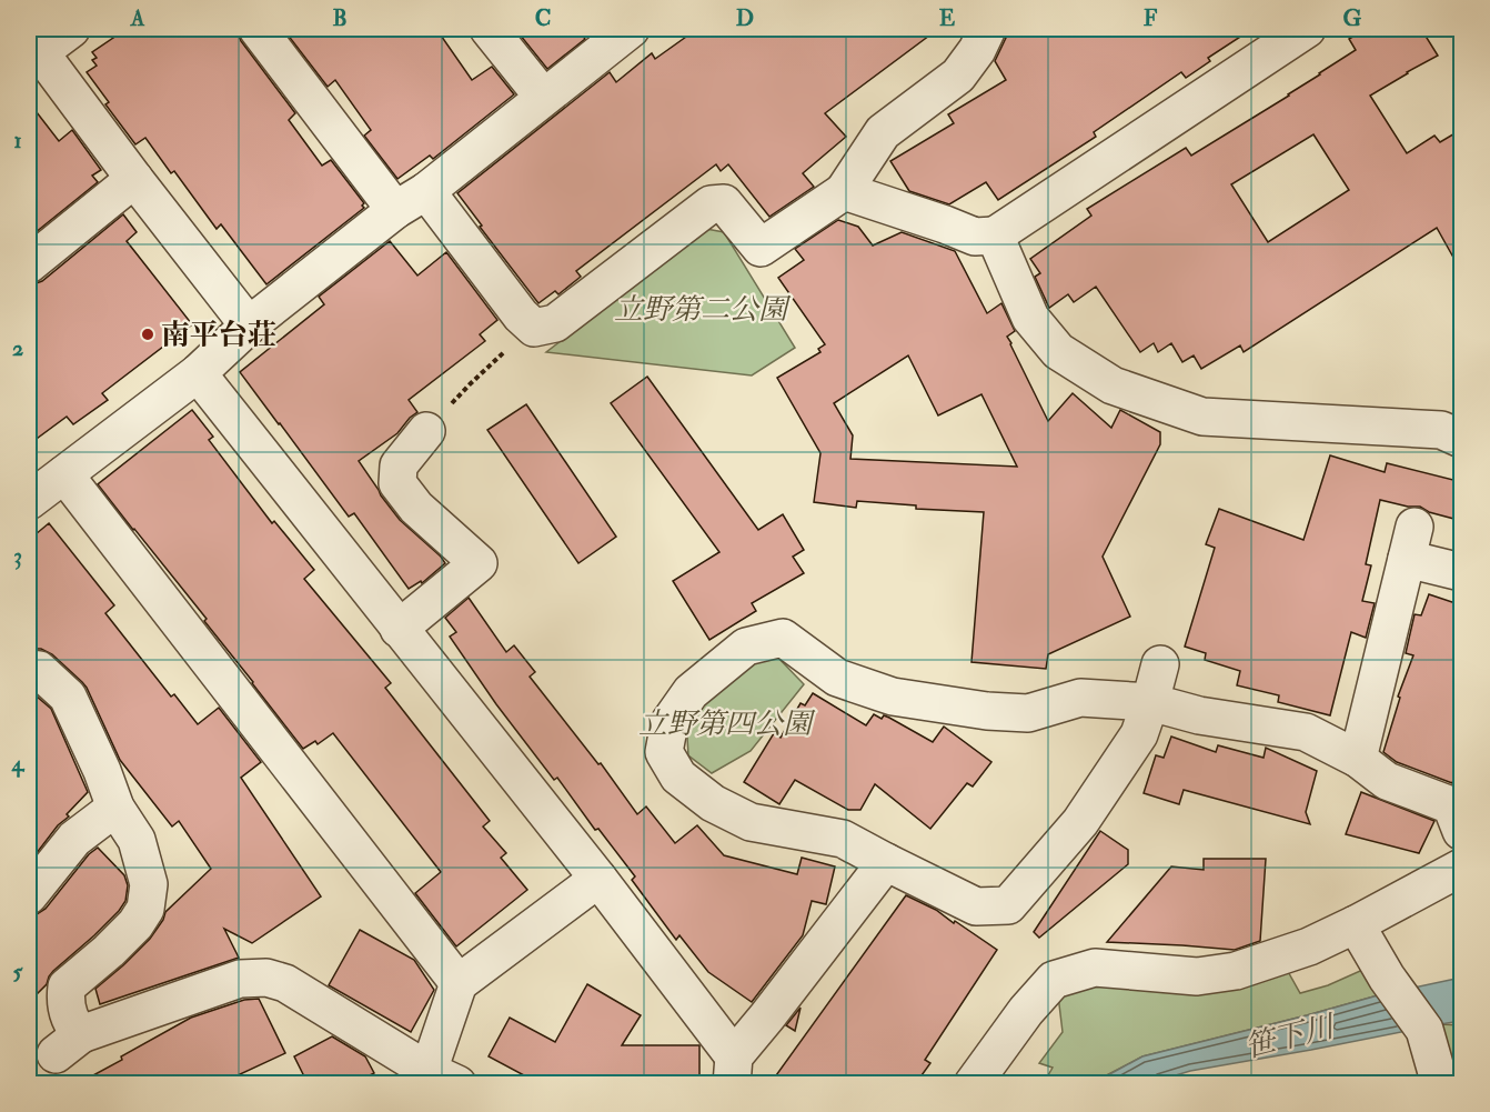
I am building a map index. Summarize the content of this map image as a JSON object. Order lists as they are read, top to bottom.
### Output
{
  "water": ["笹下川"],
  "parks": ["立野第二公園", "立野第四公園"],
  "places": ["南平台荘"],
  "grid": {
    "columns": [
      "A",
      "B",
      "C",
      "D",
      "E",
      "F",
      "G"
    ],
    "rows": [
      "1",
      "2",
      "3",
      "4",
      "5"
    ]
  }
}
